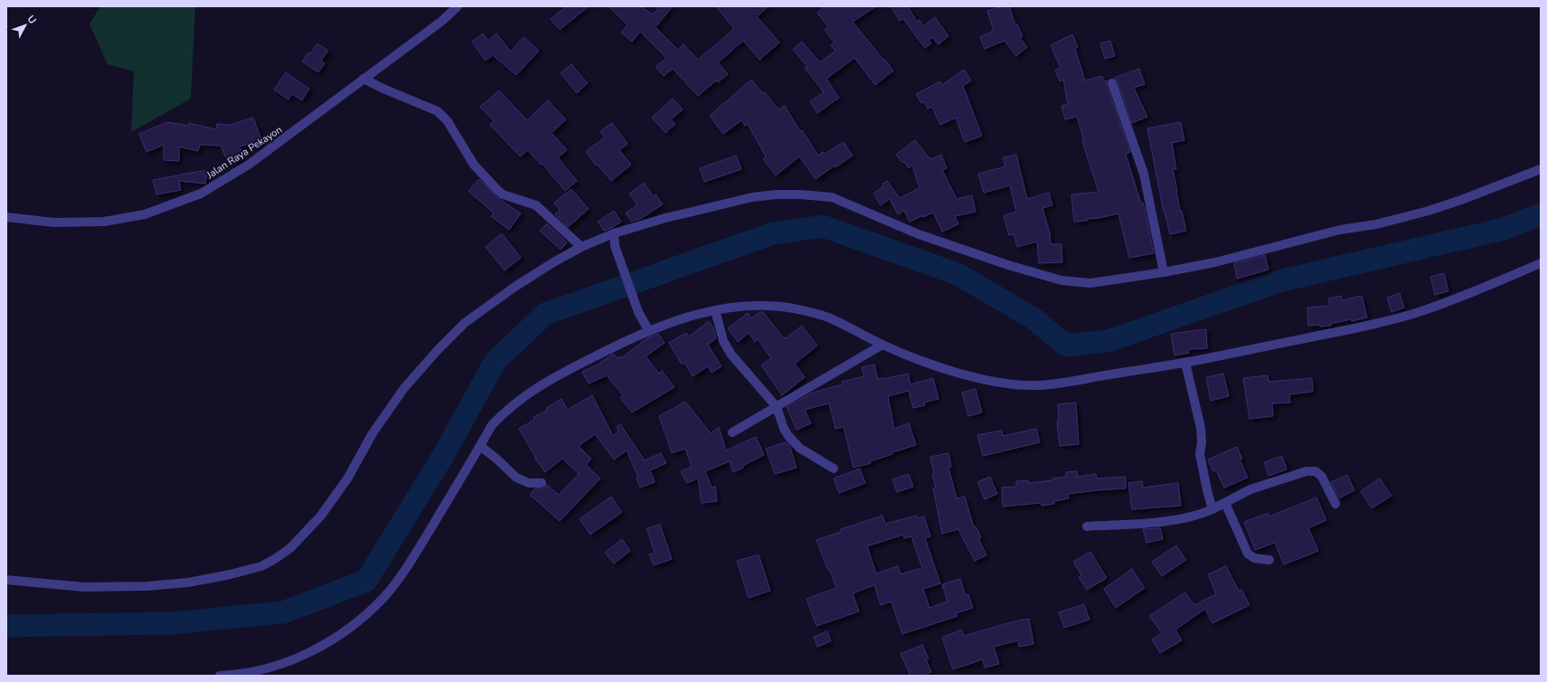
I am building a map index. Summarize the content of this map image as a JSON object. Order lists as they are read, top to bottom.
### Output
{
  "streets": {
    "street": ["Jalan Raya Pekayon"]
  },
  "north": "top right"
}
